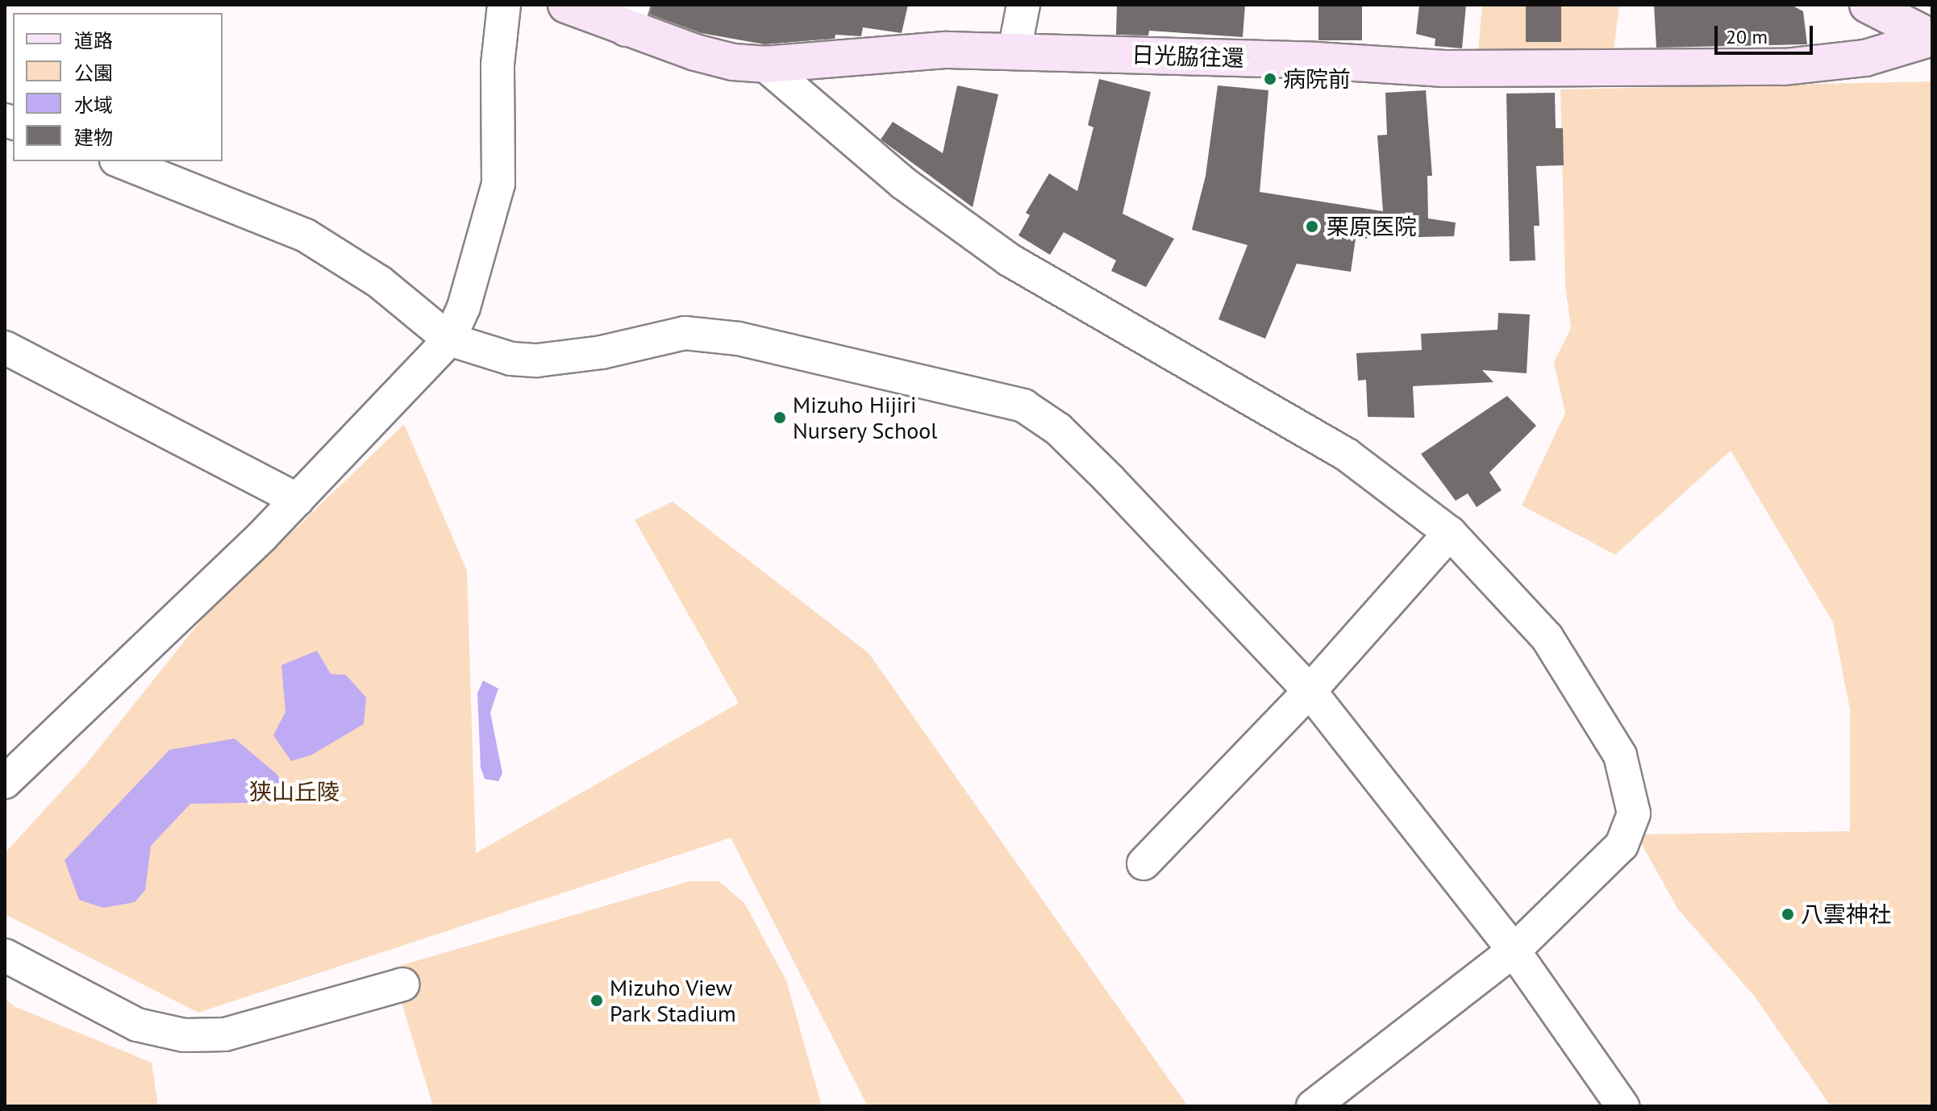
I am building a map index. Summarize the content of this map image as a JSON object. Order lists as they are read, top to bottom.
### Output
{
  "streets": {
    "street": ["日光脇往還"]
  },
  "parks": ["狭山丘陵"],
  "places": [
    "病院前",
    "栗原医院",
    "Mizuho Hijiri Nursery School",
    "八雲神社",
    "Mizuho View Park Stadium"
  ],
  "legend": [
    "道路",
    "公園",
    "水域",
    "建物"
  ],
  "scale_bar": "20 m"
}
